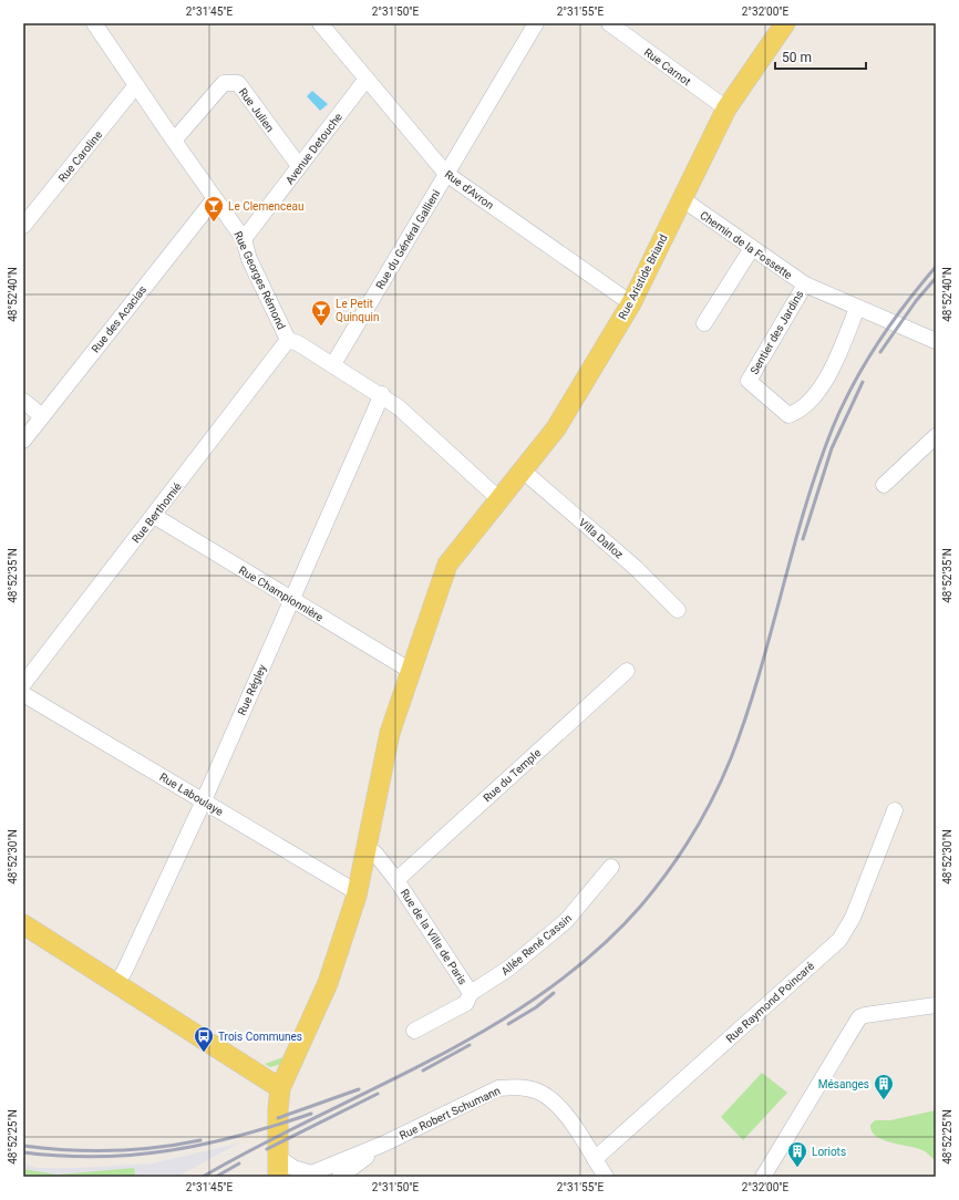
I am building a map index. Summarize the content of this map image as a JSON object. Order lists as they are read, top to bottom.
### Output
{
  "streets": {
    "main road": ["Rue Aristide Briand"],
    "street": [
      "Rue Carnot",
      "Rue Julien",
      "Avenue Detouche",
      "Rue Caroline",
      "Rue d'Avron",
      "Rue du Général Gallieni",
      "Chemin de la Fossette",
      "Rue Georges Rémond",
      "Rue des Acacias",
      "Sentier des Jardins",
      "Rue Berthomié",
      "Villa Dalloz",
      "Rue Championnière",
      "Rue Régley",
      "Rue du Temple",
      "Rue Laboulaye",
      "Rue de la Ville de Paris",
      "Allée René Cassin",
      "Rue Raymond Poincaré",
      "Rue Robert Schumann"
    ]
  },
  "crossings": [
    ["Rue Carnot", "Rue Aristide Briand"],
    ["Rue Julien", "Avenue Detouche"],
    ["Rue Julien", "Rue Georges Rémond"],
    ["Avenue Detouche", "Rue d'Avron"],
    ["Avenue Detouche", "Rue Georges Rémond"],
    ["Rue Caroline", "Rue Georges Rémond"],
    ["Rue d'Avron", "Rue du Général Gallieni"],
    ["Rue d'Avron", "Rue Aristide Briand"],
    ["Rue du Général Gallieni", "Rue Georges Rémond"],
    ["Chemin de la Fossette", "Rue Aristide Briand"],
    ["Chemin de la Fossette", "Sentier des Jardins"],
    ["Rue Aristide Briand", "Rue Georges Rémond"],
    ["Rue Aristide Briand", "Villa Dalloz"],
    ["Rue Aristide Briand", "Rue Championnière"],
    ["Rue Aristide Briand", "Rue Laboulaye"],
    ["Rue Aristide Briand", "Rue de la Ville de Paris"],
    ["Rue Aristide Briand", "Rue Robert Schumann"],
    ["Rue Georges Rémond", "Rue des Acacias"],
    ["Rue Georges Rémond", "Rue Berthomié"],
    ["Rue Georges Rémond", "Rue Régley"],
    ["Rue Berthomié", "Rue Championnière"],
    ["Rue Championnière", "Rue Régley"],
    ["Rue Régley", "Rue Laboulaye"],
    ["Rue du Temple", "Rue de la Ville de Paris"],
    ["Rue de la Ville de Paris", "Allée René Cassin"],
    ["Rue Raymond Poincaré", "Rue Robert Schumann"]
  ],
  "places": {
    "bar": ["Le Clemenceau", "Le Petit Quinquin"],
    "bus stop": ["Trois Communes"],
    "building": ["Mésanges", "Loriots"]
  },
  "scale_bar": "50 m",
  "coordinates": [
    "2°31'45\"E",
    "2°31'50\"E",
    "2°31'55\"E",
    "2°32'00\"E",
    "48°52'40\"N",
    "48°52'35\"N",
    "48°52'30\"N",
    "48°52'25\"N"
  ]
}
